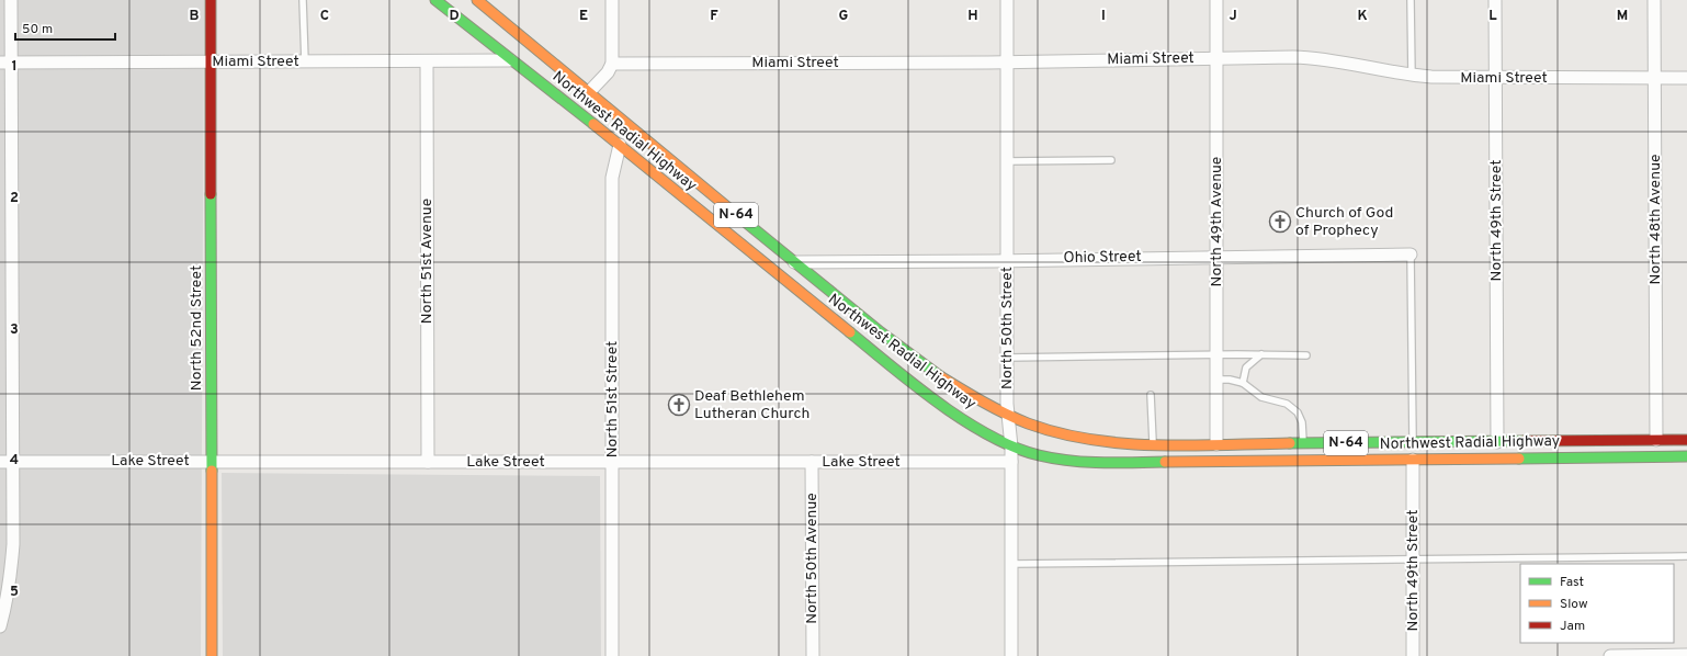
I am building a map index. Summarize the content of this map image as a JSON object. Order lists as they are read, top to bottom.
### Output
{
  "streets": {
    "main road": ["Northwest Radial Highway", "N-64", "North 52nd Street"],
    "street": [
      "Miami Street",
      "North 48th Avenue",
      "North 49th Street",
      "North 49th Avenue",
      "Ohio Street",
      "North 51st Avenue",
      "North 50th Street",
      "North 51st Street",
      "Lake Street",
      "North 50th Avenue"
    ]
  },
  "crossings": [
    ["Miami Street", "Northwest Radial Highway"],
    ["Miami Street", "North 48th Avenue"],
    ["Miami Street", "North 49th Street"],
    ["Miami Street", "North 49th Avenue"],
    ["Miami Street", "North 51st Avenue"],
    ["Miami Street", "North 52nd Street"],
    ["Miami Street", "North 50th Street"],
    ["Northwest Radial Highway", "North 48th Avenue"],
    ["Northwest Radial Highway", "North 49th Street"],
    ["Northwest Radial Highway", "North 49th Avenue"],
    ["Northwest Radial Highway", "Ohio Street"],
    ["Northwest Radial Highway", "North 50th Street"],
    ["Northwest Radial Highway", "North 51st Street"],
    ["North 49th Avenue", "Ohio Street"],
    ["Ohio Street", "North 50th Street"],
    ["North 51st Avenue", "Lake Street"],
    ["North 52nd Street", "Lake Street"],
    ["North 50th Street", "Lake Street"],
    ["North 51st Street", "Lake Street"],
    ["Lake Street", "North 50th Avenue"]
  ],
  "places": {
    "church": ["Church of God of Prophecy", "Deaf Bethlehem Lutheran Church"]
  },
  "legend": ["Fast", "Slow", "Jam"],
  "scale_bar": "50 m",
  "grid": {
    "columns": [
      "B",
      "C",
      "D",
      "E",
      "F",
      "G",
      "H",
      "I",
      "J",
      "K",
      "L",
      "M"
    ],
    "rows": [
      "1",
      "2",
      "3",
      "4",
      "5"
    ]
  }
}
